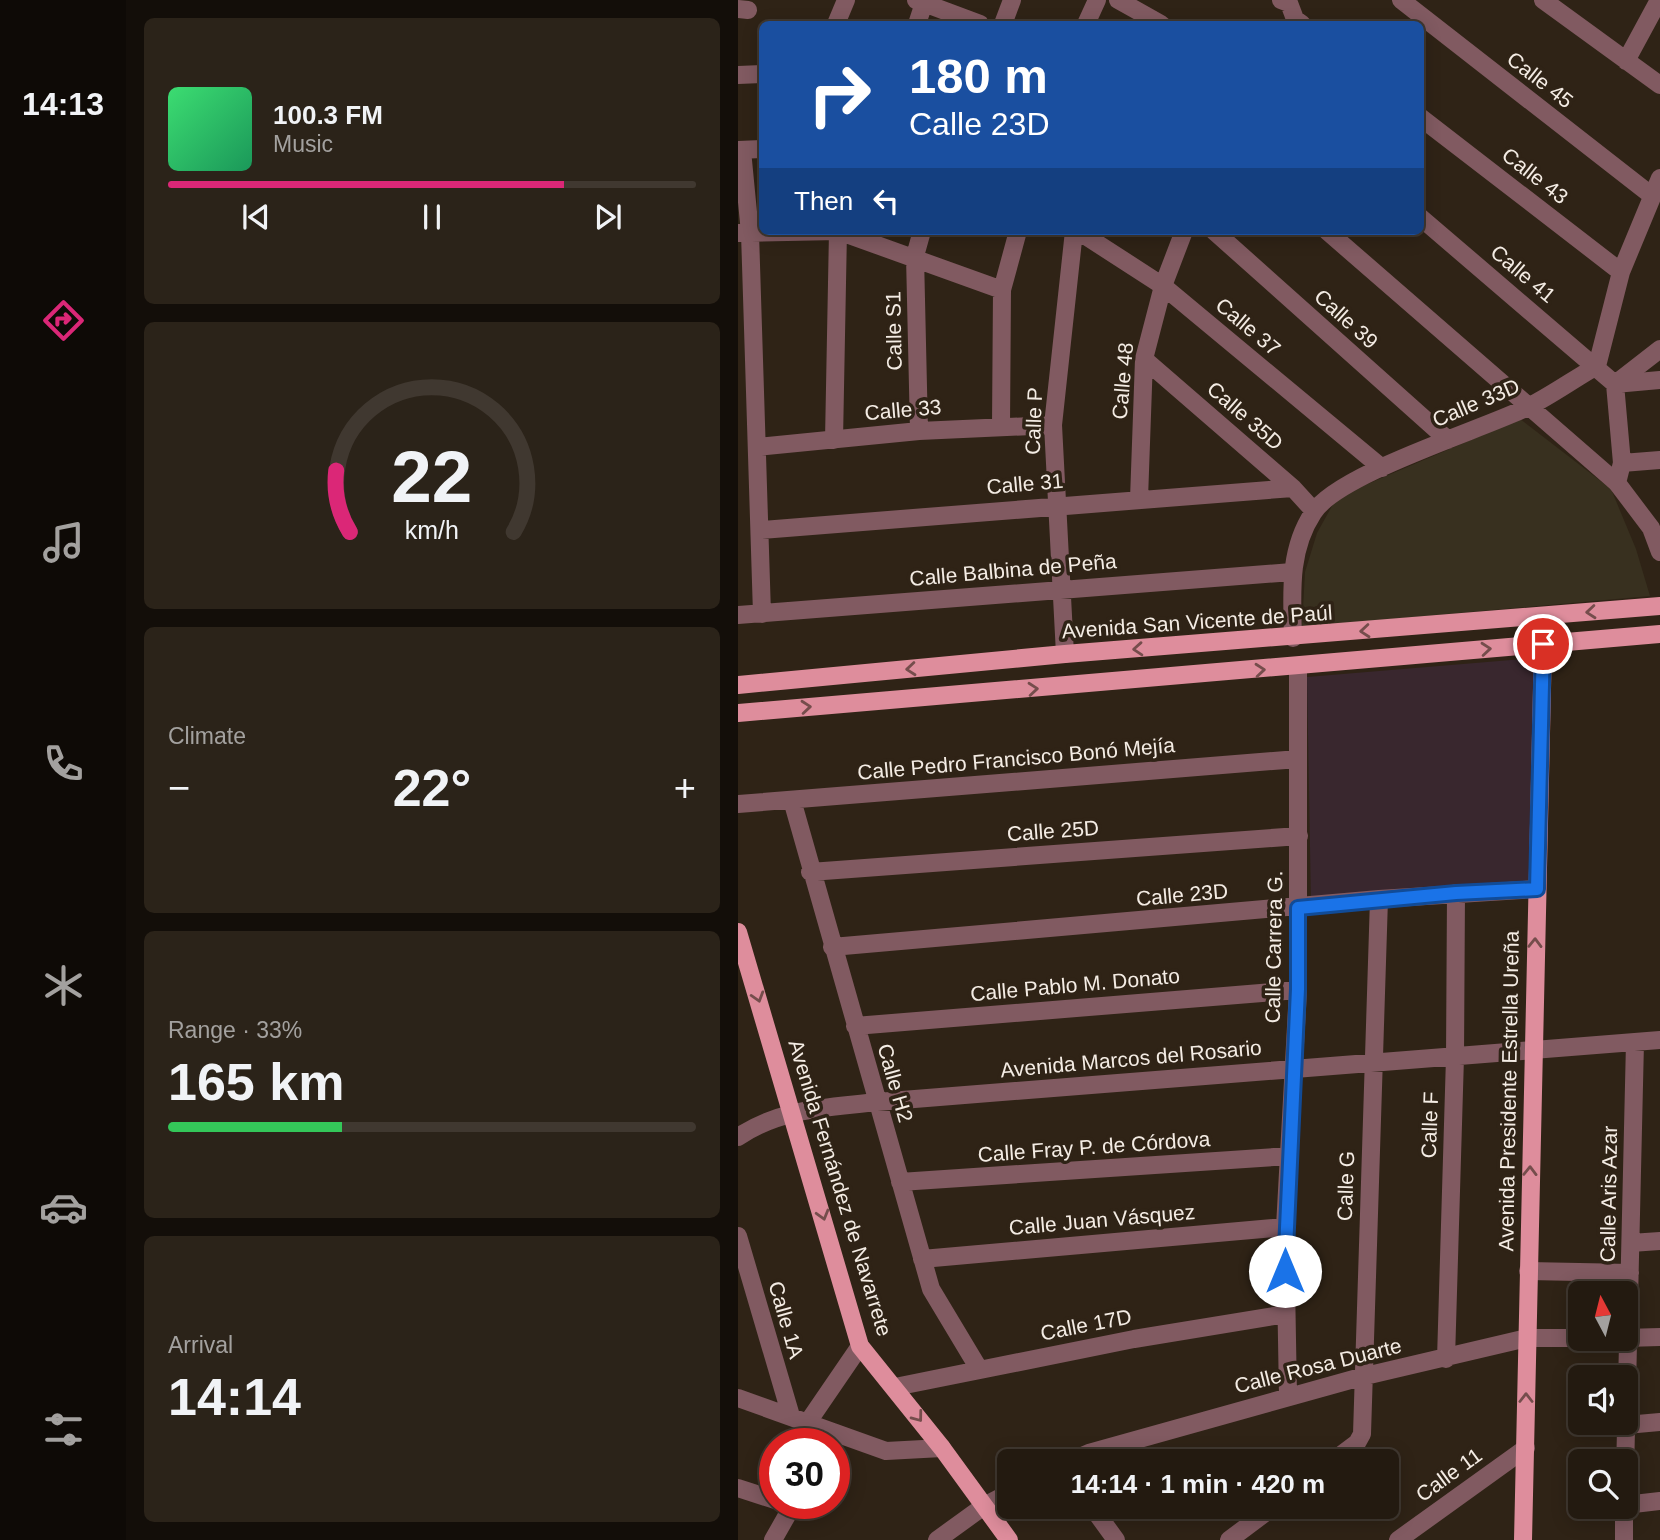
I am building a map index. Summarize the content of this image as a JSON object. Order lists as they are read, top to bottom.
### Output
{
  "streets": {
    "main road": ["Avenida San Vicente de Paúl", "Avenida Presidente Estrella Ureña", "Avenida Fernández de Navarrete"],
    "street": [
      "Calle 45",
      "Calle 43",
      "Calle 41",
      "Calle 39",
      "Calle 37",
      "Calle S1",
      "Calle 48",
      "Calle 33D",
      "Calle 33",
      "Calle 35D",
      "Calle P",
      "Calle 31",
      "Calle Balbina de Peña",
      "Calle Pedro Francisco Bonó Mejía",
      "Calle 25D",
      "Calle 23D",
      "Calle Carrera G.",
      "Calle Pablo M. Donato",
      "Avenida Marcos del Rosario",
      "Calle H2",
      "Calle F",
      "Calle Fray P. de Córdova",
      "Calle G",
      "Calle Aris Azar",
      "Calle Juan Vásquez",
      "Calle 1A",
      "Calle 17D",
      "Calle Rosa Duarte",
      "Calle 11"
    ]
  },
  "crossings": [
    ["Calle 41", "Calle 33D"],
    ["Calle 39", "Calle 33D"],
    ["Calle 37", "Calle 48"],
    ["Calle 37", "Calle 33D"],
    ["Calle S1", "Calle 33"],
    ["Calle 48", "Calle 35D"],
    ["Calle 48", "Calle 31"],
    ["Calle 33D", "Calle 35D"],
    ["Calle 33D", "Calle Balbina de Peña"],
    ["Calle 33D", "Avenida San Vicente de Paúl"],
    ["Calle 33", "Calle P"],
    ["Calle 35D", "Calle 31"],
    ["Calle P", "Calle 31"],
    ["Calle P", "Calle Balbina de Peña"],
    ["Calle P", "Avenida San Vicente de Paúl"],
    ["Calle Pedro Francisco Bonó Mejía", "Calle Carrera G."],
    ["Calle Pedro Francisco Bonó Mejía", "Calle H2"],
    ["Calle 25D", "Calle Carrera G."],
    ["Calle 25D", "Calle H2"],
    ["Calle 23D", "Calle Carrera G."],
    ["Calle 23D", "Calle H2"],
    ["Calle 23D", "Avenida Presidente Estrella Ureña"],
    ["Calle 23D", "Calle F"],
    ["Calle 23D", "Calle G"],
    ["Calle Carrera G.", "Calle Pablo M. Donato"],
    ["Calle Carrera G.", "Avenida Marcos del Rosario"],
    ["Calle Carrera G.", "Calle Fray P. de Córdova"],
    ["Calle Carrera G.", "Calle Juan Vásquez"],
    ["Calle Carrera G.", "Calle 17D"],
    ["Calle Carrera G.", "Calle Rosa Duarte"],
    ["Calle Pablo M. Donato", "Calle H2"],
    ["Avenida Marcos del Rosario", "Calle H2"],
    ["Avenida Marcos del Rosario", "Avenida Presidente Estrella Ureña"],
    ["Avenida Marcos del Rosario", "Calle F"],
    ["Avenida Marcos del Rosario", "Calle G"],
    ["Avenida Marcos del Rosario", "Avenida Fernández de Navarrete"],
    ["Avenida Marcos del Rosario", "Calle Aris Azar"],
    ["Calle H2", "Calle Fray P. de Córdova"],
    ["Calle H2", "Calle Juan Vásquez"],
    ["Calle H2", "Calle 17D"],
    ["Avenida Presidente Estrella Ureña", "Calle Rosa Duarte"],
    ["Avenida Presidente Estrella Ureña", "Calle 11"],
    ["Calle F", "Calle Rosa Duarte"],
    ["Calle G", "Calle Rosa Duarte"],
    ["Avenida Fernández de Navarrete", "Calle 17D"]
  ],
  "one_way": ["Avenida Presidente Estrella Ureña", "Avenida Fernández de Navarrete"],
  "north": "top",
  "page": {
    "tabs": "14:13",
    "turn": ["180 m", "Calle 23D"],
    "song": ["100.3 FM", "Music"],
    "then": "Then",
    "tile": [
      "Climate",
      ["Range · 33%", "165 km"],
      ["Arrival", "14:14"]
    ],
    "heat": ["−", "22°", "+"],
    "limit": "30",
    "trip": "14:14 · 1 min · 420 m",
    "gauge": ["22", "km/h"]
  }
}
